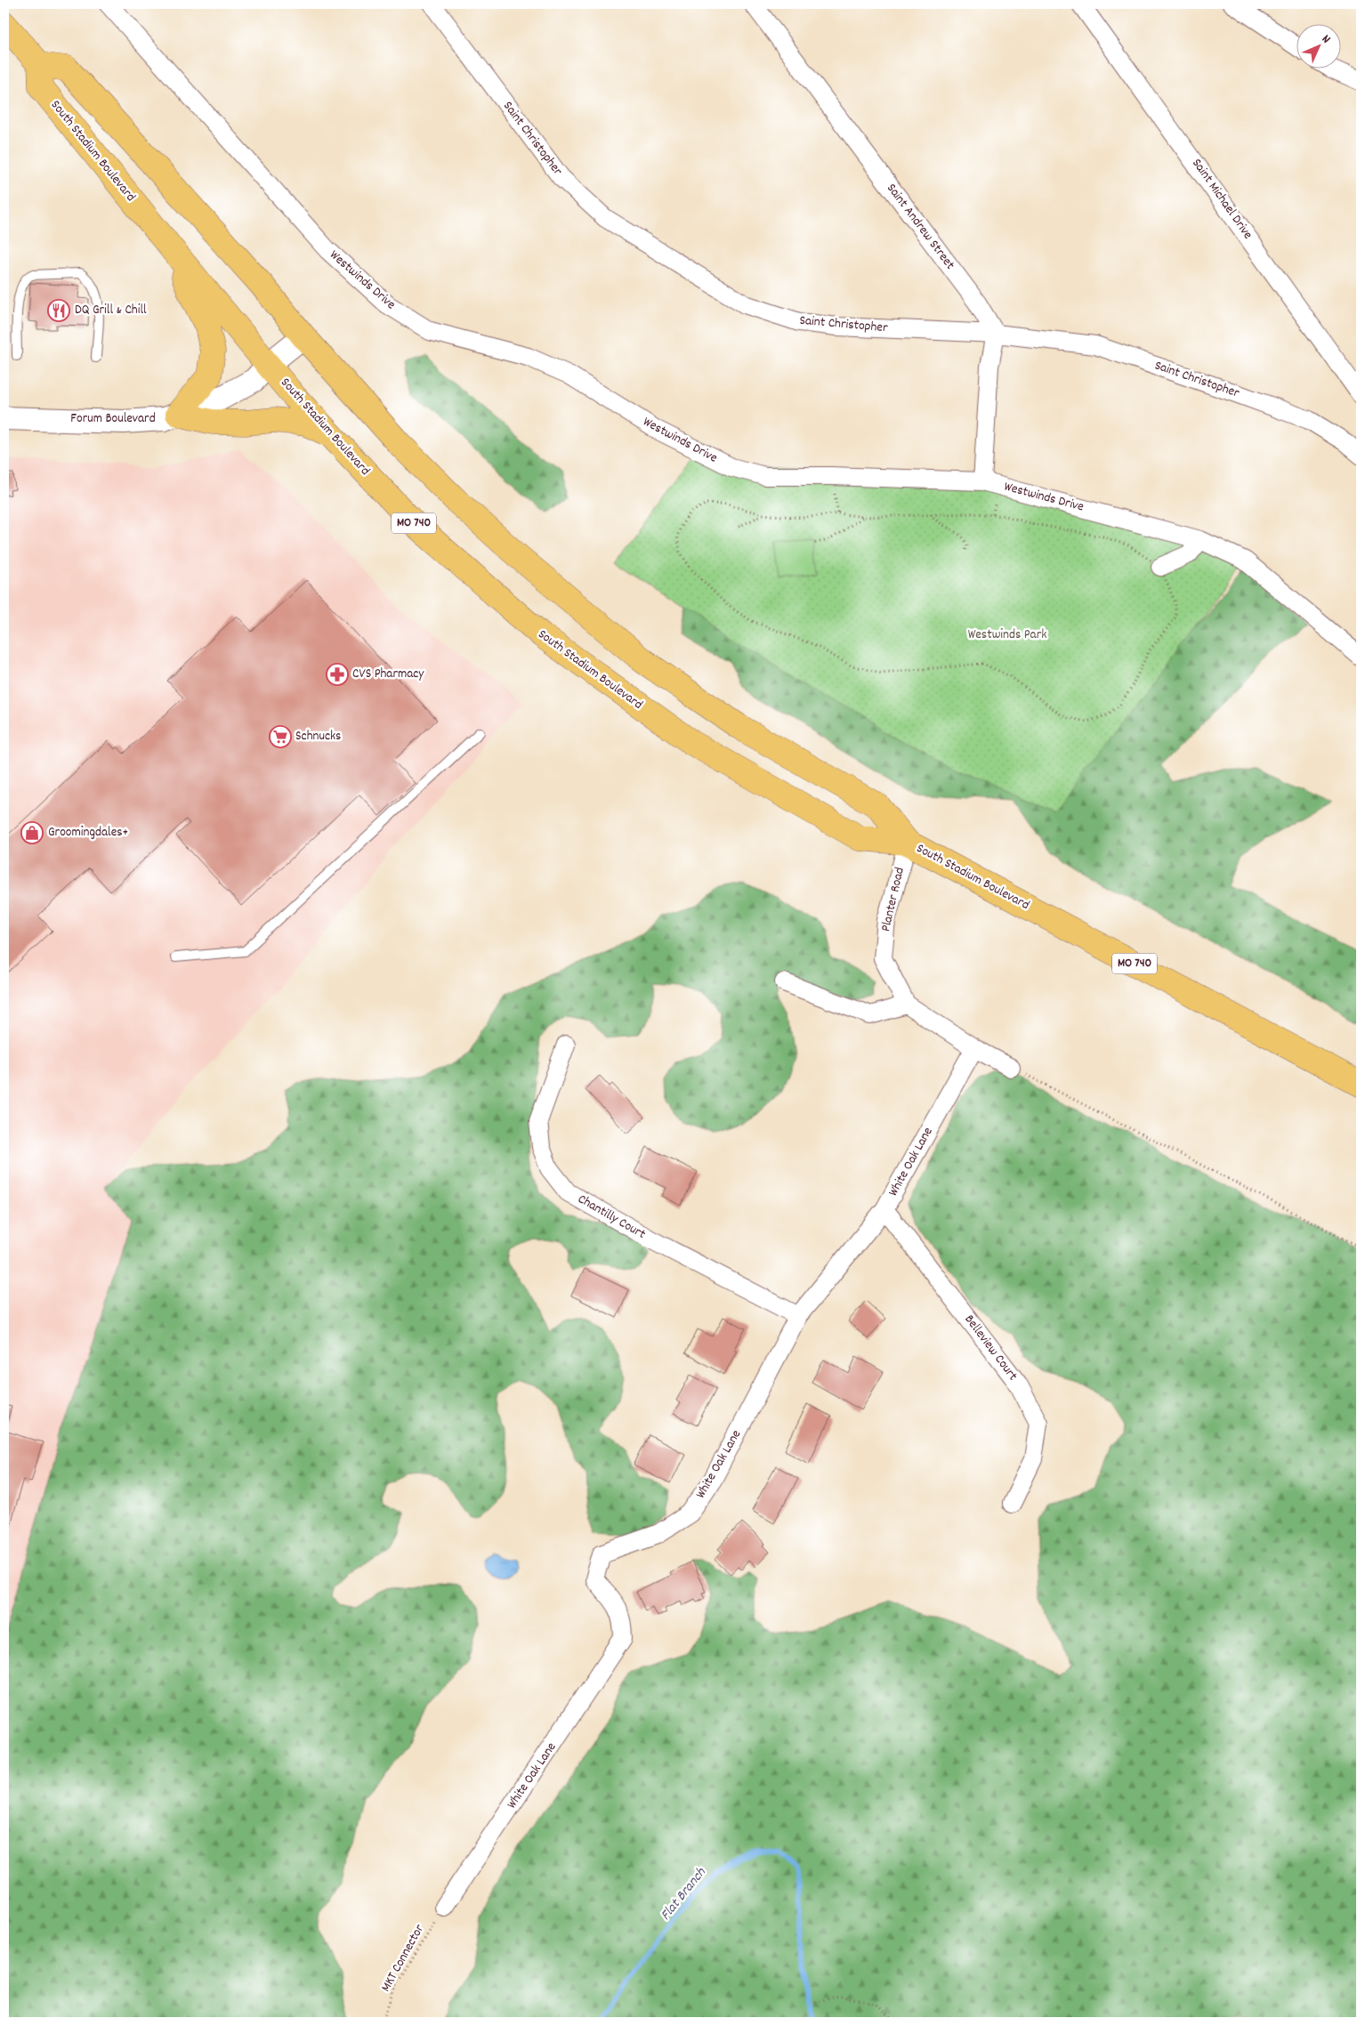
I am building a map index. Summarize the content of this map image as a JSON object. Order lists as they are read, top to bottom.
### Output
{
  "streets": {
    "main road": ["South Stadium Boulevard", "MO 740"],
    "street": [
      "Saint Christopher",
      "Saint Michael Drive",
      "Saint Andrew Street",
      "Westwinds Drive",
      "Forum Boulevard",
      "Planter Road",
      "White Oak Lane",
      "Chantilly Court",
      "Belleview Court"
    ],
    "path": ["MKT Connector"]
  },
  "crossings": [
    ["Saint Christopher", "Saint Andrew Street"],
    ["South Stadium Boulevard", "Forum Boulevard"],
    ["South Stadium Boulevard", "MO 740"],
    ["South Stadium Boulevard", "Planter Road"],
    ["Forum Boulevard", "MO 740"],
    ["MO 740", "Planter Road"],
    ["White Oak Lane", "Chantilly Court"],
    ["White Oak Lane", "Belleview Court"],
    ["White Oak Lane", "MKT Connector"]
  ],
  "water": ["Flat Branch"],
  "parks": ["Westwinds Park"],
  "places": {
    "restaurant": ["DQ Grill & Chill"],
    "pharmacy": ["CVS Pharmacy"],
    "supermarket": ["Schnucks"],
    "shop": ["Groomingdales+"]
  },
  "north": "top right"
}
